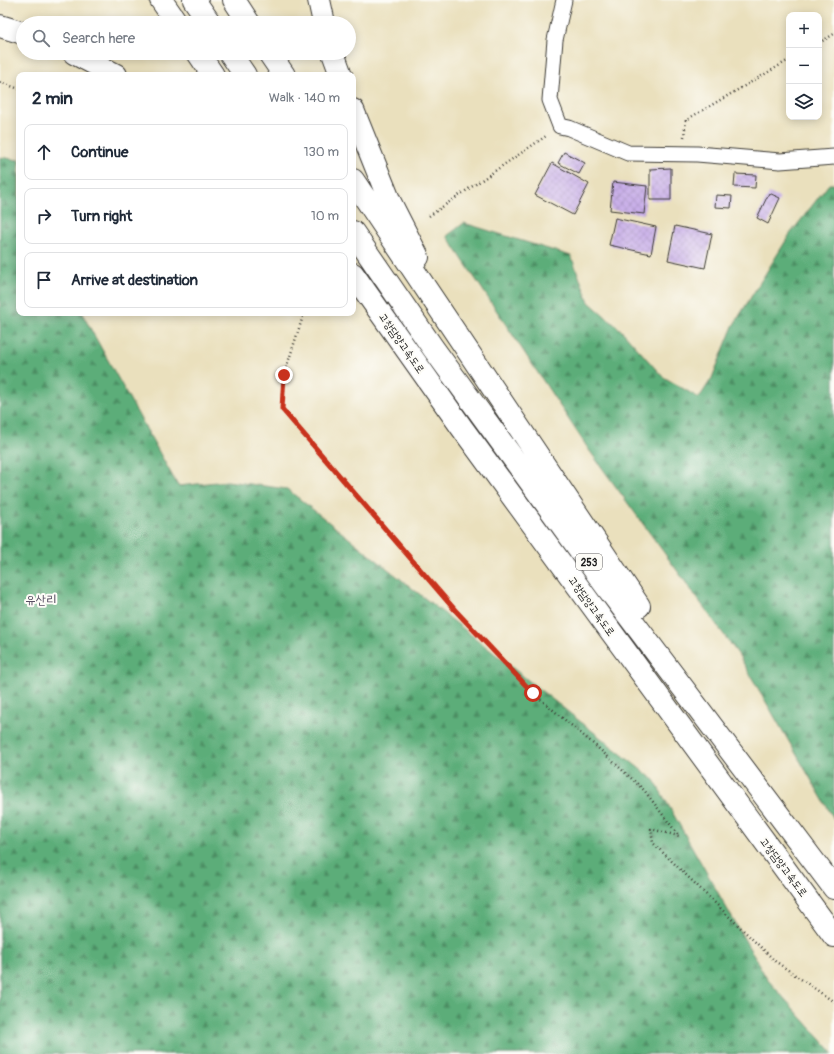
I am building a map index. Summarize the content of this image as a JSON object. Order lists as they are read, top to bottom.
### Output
{
  "streets": {
    "highway": ["고창담양고속도로", "253"]
  },
  "districts": ["유산리"],
  "page": {
    "map_buttons": ["+", "−"],
    "search": "Search here",
    "heading": ["2 min", "Walk · 140 m"],
    "list": [
      ["Continue", "130 m"],
      ["Turn right", "10 m"],
      "Arrive at destination"
    ]
  }
}
